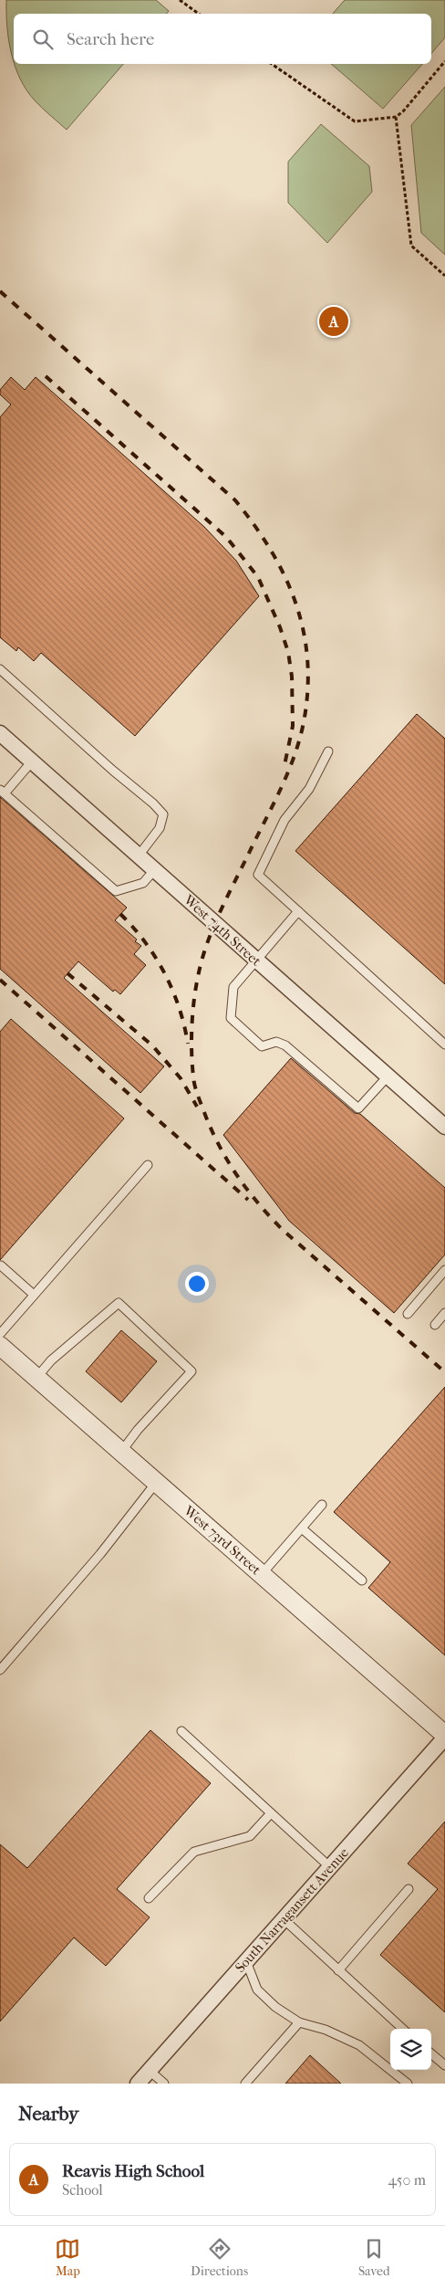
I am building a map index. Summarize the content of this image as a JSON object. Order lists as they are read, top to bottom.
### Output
{
  "streets": {
    "street": ["West 74th Street", "West 73rd Street", "South Narragansett Avenue"]
  },
  "crossings": [
    ["West 73rd Street", "South Narragansett Avenue"]
  ],
  "page": {
    "search": "Search here",
    "pins": "A",
    "heading": "Nearby",
    "list": [
      {
        "mark": "A",
        "name": "Reavis High School",
        "note": "School",
        "value": "450 m"
      }
    ],
    "nav": ["Map", "Directions", "Saved"]
  }
}
